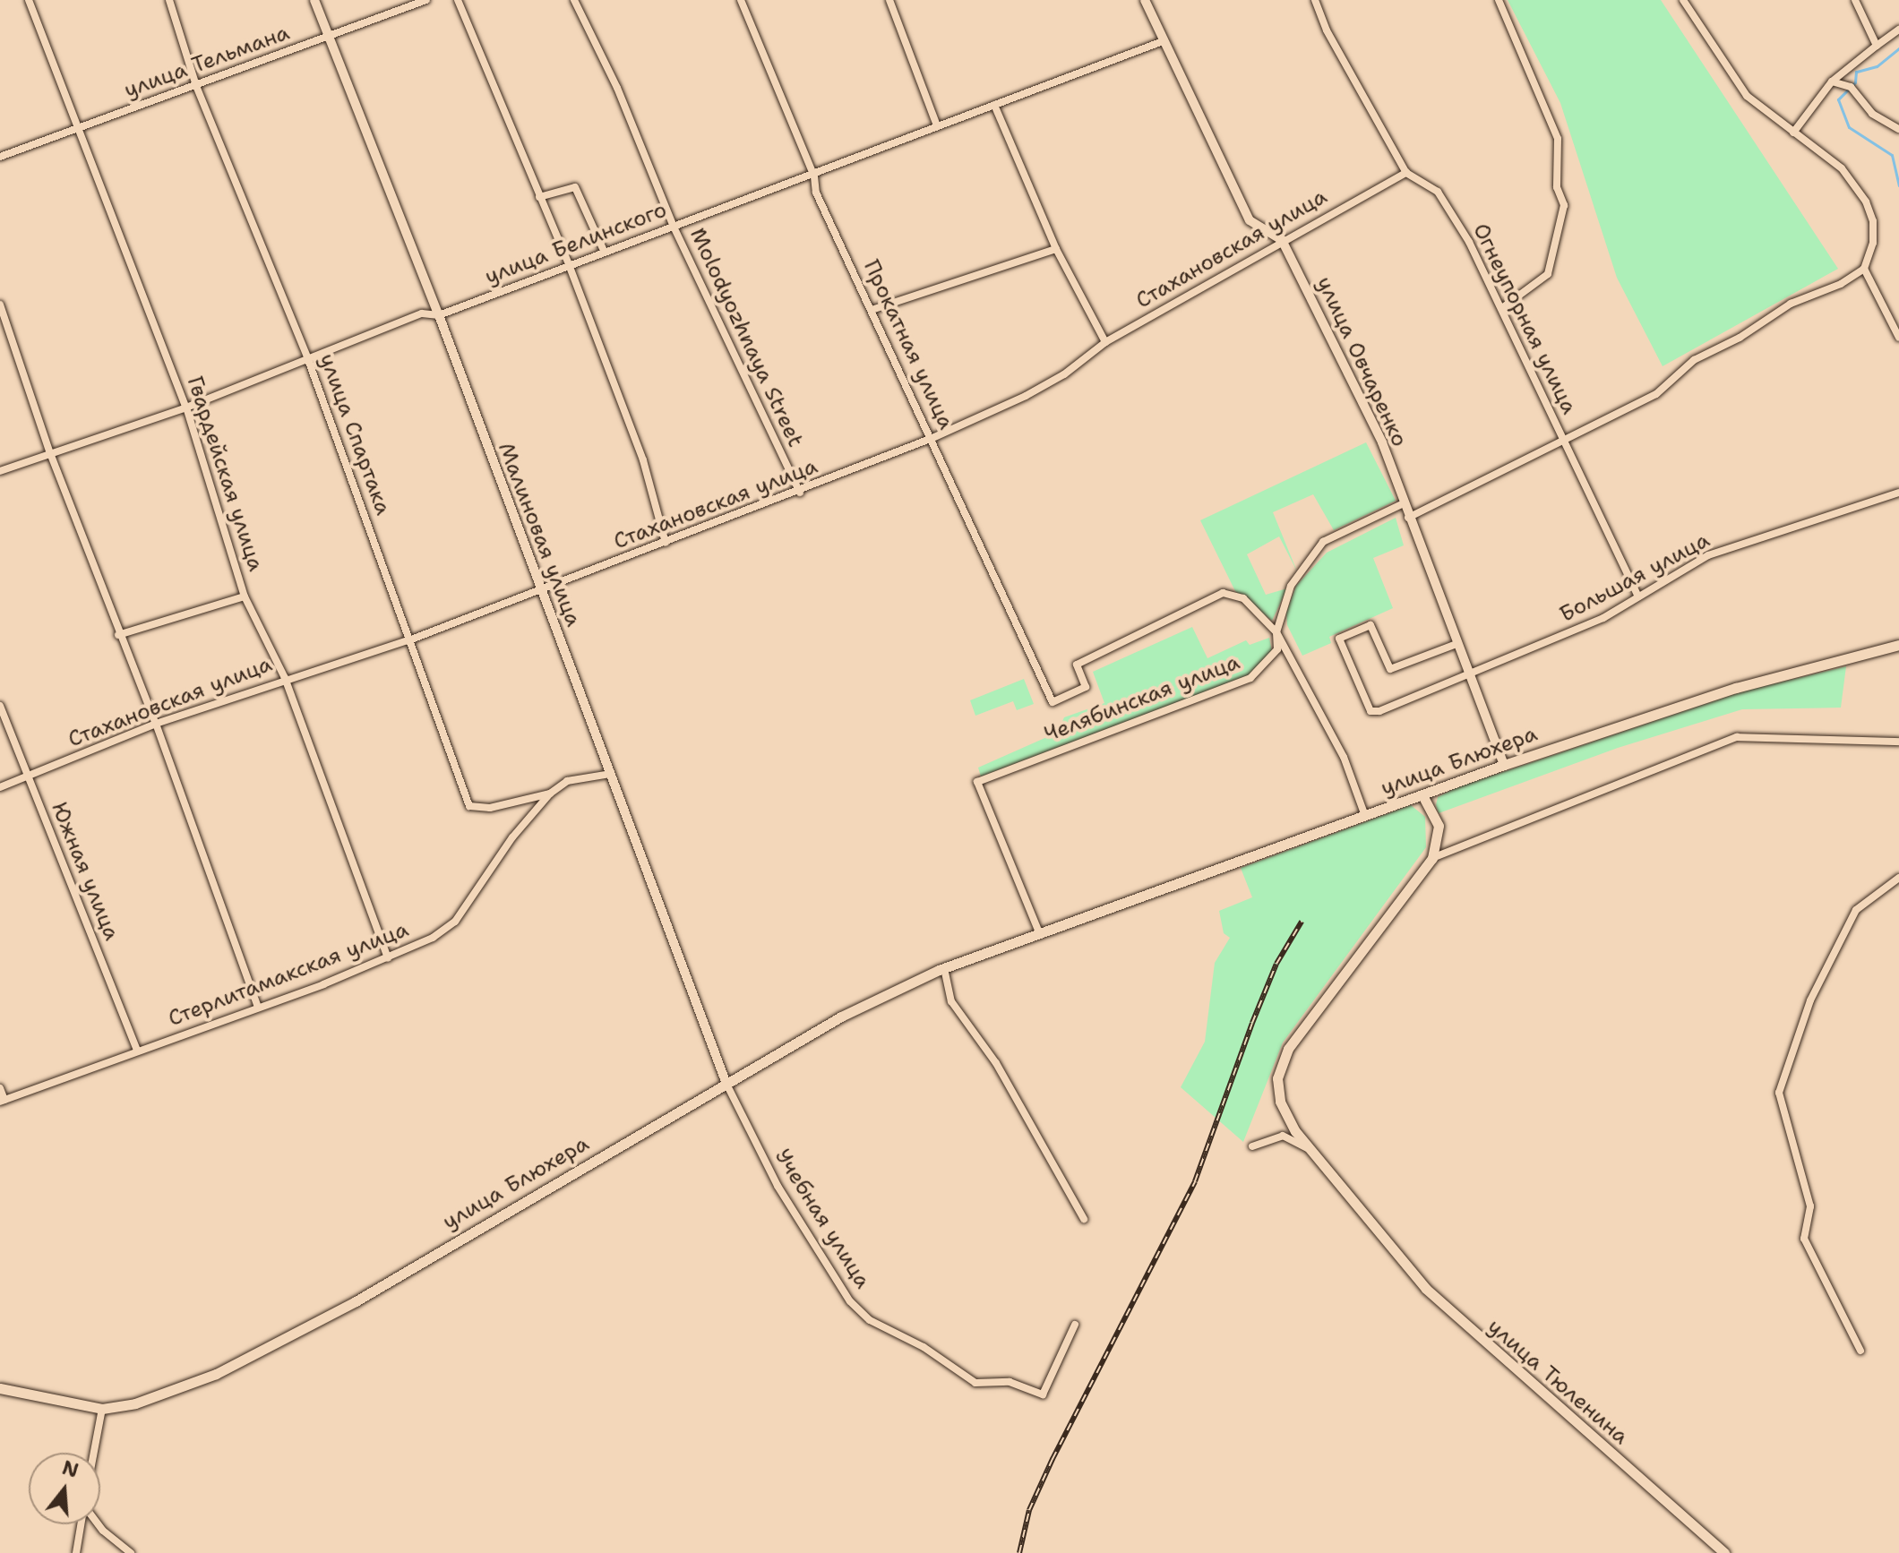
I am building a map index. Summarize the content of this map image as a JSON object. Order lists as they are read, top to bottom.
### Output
{
  "streets": {
    "main road": ["улица Блюхера", "улица Тюленина"],
    "street": [
      "улица Тельмана",
      "улица Белинского",
      "Стахановская улица",
      "Огнеупорная улица",
      "Molodyozhnaya Street",
      "Прокатная улица",
      "улица Овчаренко",
      "улица Спартака",
      "Гвардейская улица",
      "Малиновая улица",
      "Большая улица",
      "Челябинская улица",
      "Южная улица",
      "Стерлитамакская улица",
      "Учебная улица"
    ]
  },
  "crossings": [
    ["улица Тельмана", "улица Спартака"],
    ["улица Тельмана", "Гвардейская улица"],
    ["улица Тельмана", "Малиновая улица"],
    ["улица Белинского", "Molodyozhnaya Street"],
    ["улица Белинского", "Прокатная улица"],
    ["улица Белинского", "улица Спартака"],
    ["улица Белинского", "Гвардейская улица"],
    ["улица Белинского", "Малиновая улица"],
    ["Стахановская улица", "Огнеупорная улица"],
    ["Стахановская улица", "Molodyozhnaya Street"],
    ["Стахановская улица", "Прокатная улица"],
    ["Стахановская улица", "улица Овчаренко"],
    ["Стахановская улица", "улица Спартака"],
    ["Стахановская улица", "Гвардейская улица"],
    ["Стахановская улица", "Малиновая улица"],
    ["Стахановская улица", "Южная улица"],
    ["Огнеупорная улица", "Большая улица"],
    ["Прокатная улица", "Челябинская улица"],
    ["улица Овчаренко", "Большая улица"],
    ["улица Овчаренко", "Челябинская улица"],
    ["улица Овчаренко", "улица Блюхера"],
    ["улица Спартака", "Стерлитамакская улица"],
    ["Гвардейская улица", "Стерлитамакская улица"],
    ["Малиновая улица", "улица Блюхера"],
    ["Малиновая улица", "Стерлитамакская улица"],
    ["Малиновая улица", "Учебная улица"],
    ["Челябинская улица", "улица Блюхера"],
    ["улица Блюхера", "Учебная улица"],
    ["Южная улица", "Стерлитамакская улица"]
  ],
  "north": "top"
}
